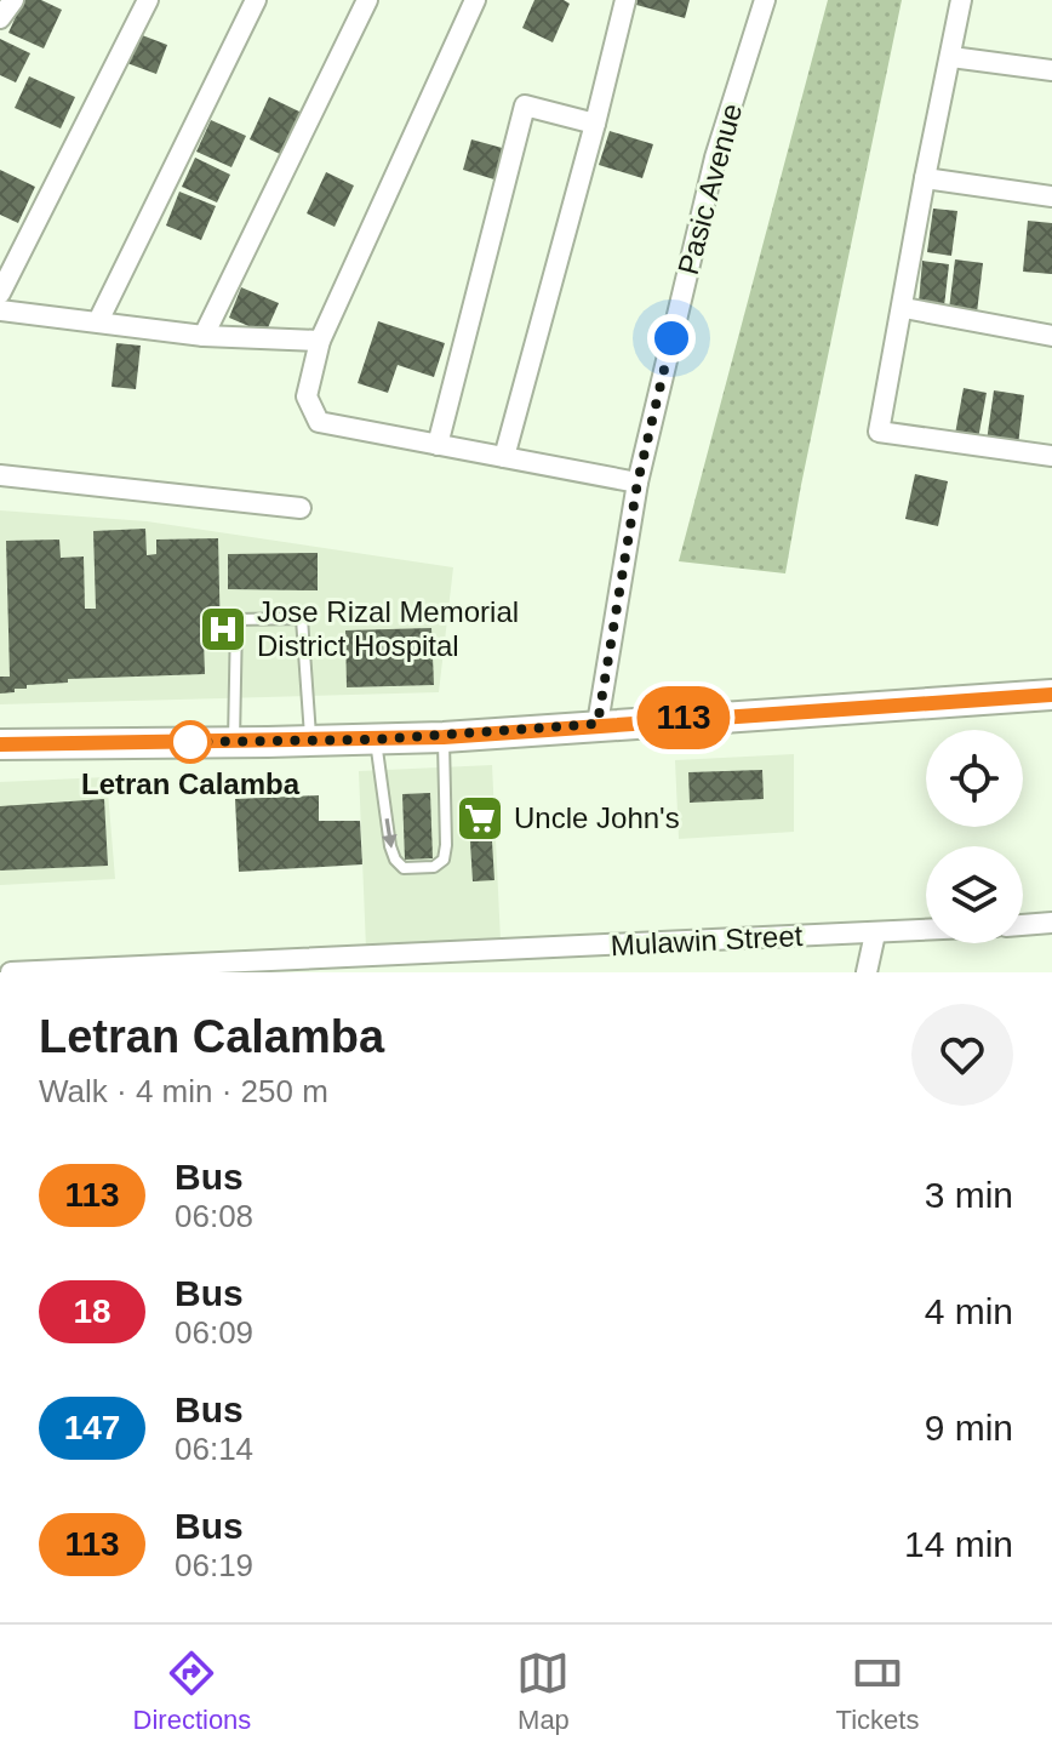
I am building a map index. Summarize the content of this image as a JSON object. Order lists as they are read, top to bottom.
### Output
{
  "streets": {
    "street": ["Pasic Avenue", "Mulawin Street"]
  },
  "places": {
    "hospital": ["Jose Rizal Memorial District Hospital"],
    "other": ["Letran Calamba"],
    "supermarket": ["Uncle John's"]
  },
  "lines": ["bus line 113"],
  "page": {
    "on_map": "113",
    "heading": ["Letran Calamba", "Walk · 4 min · 250 m"],
    "list": [
      {
        "mark": "113",
        "name": "Bus",
        "note": "06:08",
        "value": "3 min"
      },
      {
        "mark": "18",
        "name": "Bus",
        "note": "06:09",
        "value": "4 min"
      },
      {
        "mark": "147",
        "name": "Bus",
        "note": "06:14",
        "value": "9 min"
      },
      {
        "mark": "113",
        "name": "Bus",
        "note": "06:19",
        "value": "14 min"
      }
    ],
    "tabs": ["Directions", "Map", "Tickets"]
  }
}
